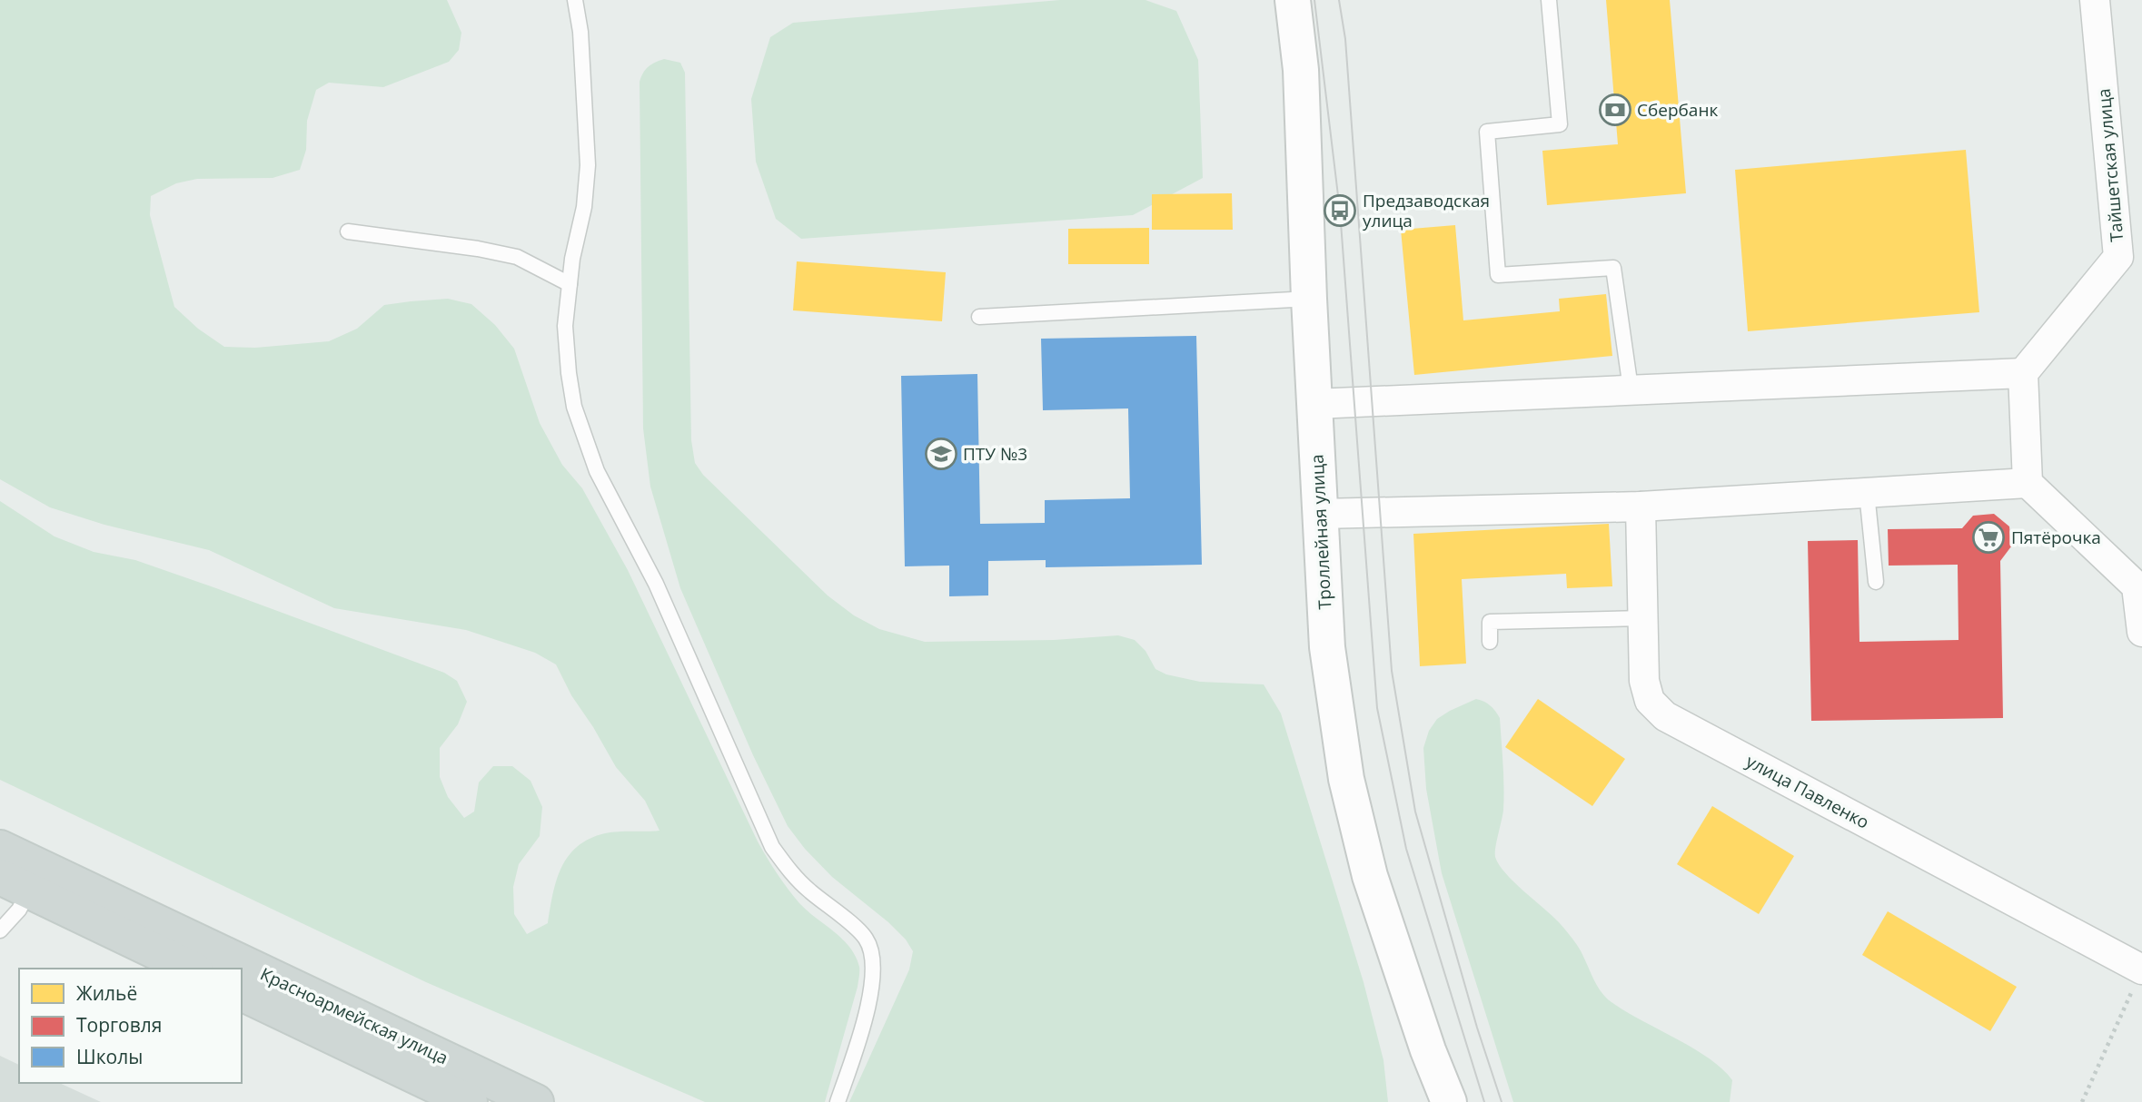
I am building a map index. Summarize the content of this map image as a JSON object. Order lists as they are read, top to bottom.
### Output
{
  "streets": {
    "main road": ["Красноармейская улица"],
    "street": ["Тайшетская улица", "Троллейная улица", "улица Павленко"]
  },
  "places": {
    "bank": ["Сбербанк"],
    "bus stop": ["Предзаводская улица"],
    "school or university": ["ПТУ №3"],
    "supermarket": ["Пятёрочка"]
  },
  "legend": ["Жильё", "Торговля", "Школы"]
}
